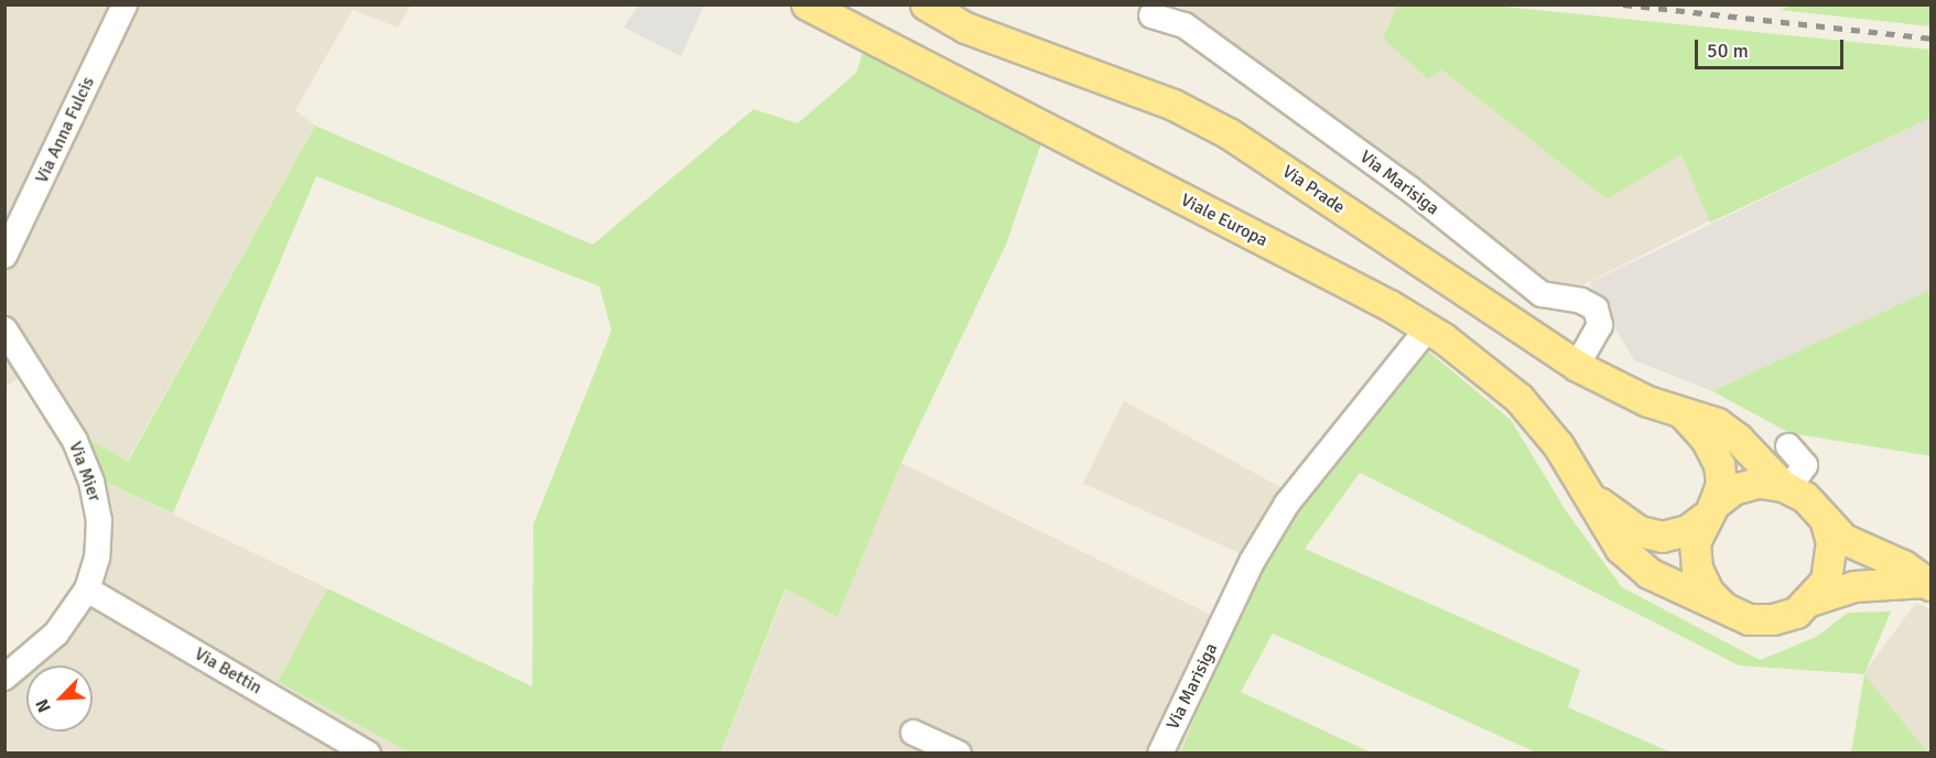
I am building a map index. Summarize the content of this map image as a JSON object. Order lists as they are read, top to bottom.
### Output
{
  "streets": {
    "main road": ["Via Prade", "Viale Europa"],
    "street": [
      "Via Anna Fulcis",
      "Via Marisiga",
      "Via Mier",
      "Via Bettin"
    ]
  },
  "crossings": [
    ["Via Marisiga", "Via Prade"],
    ["Via Marisiga", "Viale Europa"],
    ["Via Prade", "Viale Europa"],
    ["Via Mier", "Via Bettin"]
  ],
  "scale_bar": "50 m",
  "north": "bottom left"
}
